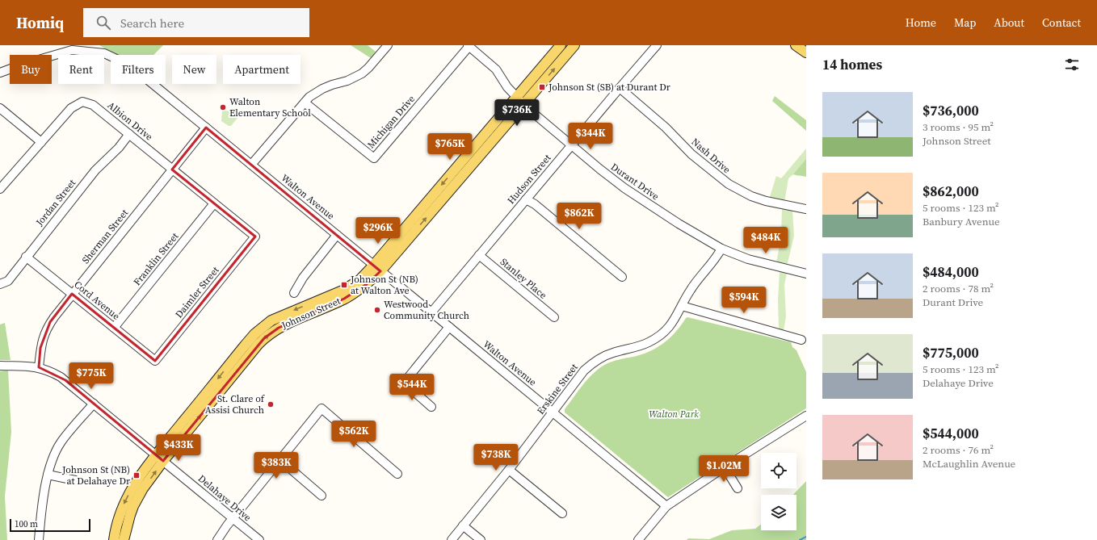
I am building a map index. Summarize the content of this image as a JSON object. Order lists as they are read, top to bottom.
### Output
{
  "streets": {
    "main road": ["Johnson Street"],
    "street": [
      "Albion Drive",
      "Michigan Drive",
      "Nash Drive",
      "Hudson Street",
      "Durant Drive",
      "Walton Avenue",
      "Jordan Street",
      "Sherman Street",
      "Franklin Street",
      "Stanley Place",
      "Daimler Street",
      "Cord Avenue",
      "Erskine Street",
      "Delahaye Drive"
    ]
  },
  "crossings": [
    ["Albion Drive", "Jordan Street"],
    ["Albion Drive", "Sherman Street"],
    ["Albion Drive", "Franklin Street"],
    ["Albion Drive", "Daimler Street"],
    ["Michigan Drive", "Durant Drive"],
    ["Nash Drive", "Hudson Street"],
    ["Hudson Street", "Durant Drive"],
    ["Hudson Street", "Walton Avenue"],
    ["Hudson Street", "Stanley Place"],
    ["Durant Drive", "Johnson Street"],
    ["Durant Drive", "Erskine Street"],
    ["Walton Avenue", "Sherman Street"],
    ["Walton Avenue", "Johnson Street"],
    ["Walton Avenue", "Erskine Street"],
    ["Jordan Street", "Cord Avenue"],
    ["Sherman Street", "Cord Avenue"],
    ["Sherman Street", "Delahaye Drive"],
    ["Franklin Street", "Cord Avenue"],
    ["Daimler Street", "Cord Avenue"],
    ["Johnson Street", "Delahaye Drive"]
  ],
  "parks": ["Walton Park"],
  "places": {
    "transit": ["Johnson St (SB) at Durant Dr", "Johnson St (NB) at Walton Ave", "Johnson St (NB) at Delahaye Dr"],
    "other": ["Walton Elementary School", "Westwood Community Church", "St. Clare of Assisi Church"]
  },
  "scale_bar": "100 m",
  "page": {
    "header": "Homiq",
    "search": "Search here",
    "nav": [
      "Home",
      "Map",
      "About",
      "Contact"
    ],
    "heading": "14 homes",
    "chip": [
      "Buy",
      "Rent",
      "Filters",
      "New",
      "Apartment"
    ],
    "list": [
      {
        "name": "$736,000",
        "note": "3 rooms · 95 m² · Johnson Street"
      },
      {
        "name": "$862,000",
        "note": "5 rooms · 123 m² · Banbury Avenue"
      },
      {
        "name": "$484,000",
        "note": "2 rooms · 78 m² · Durant Drive"
      },
      {
        "name": "$775,000",
        "note": "5 rooms · 123 m² · Delahaye Drive"
      },
      {
        "name": "$544,000",
        "note": "2 rooms · 76 m² · McLaughlin Avenue"
      }
    ],
    "price": [
      "$736K",
      "$344K",
      "$765K",
      "$862K",
      "$296K",
      "$484K",
      "$594K",
      "$775K",
      "$544K",
      "$562K",
      "$433K",
      "$738K",
      "$383K",
      "$1.02M"
    ],
    "scale": "100 m"
  }
}
